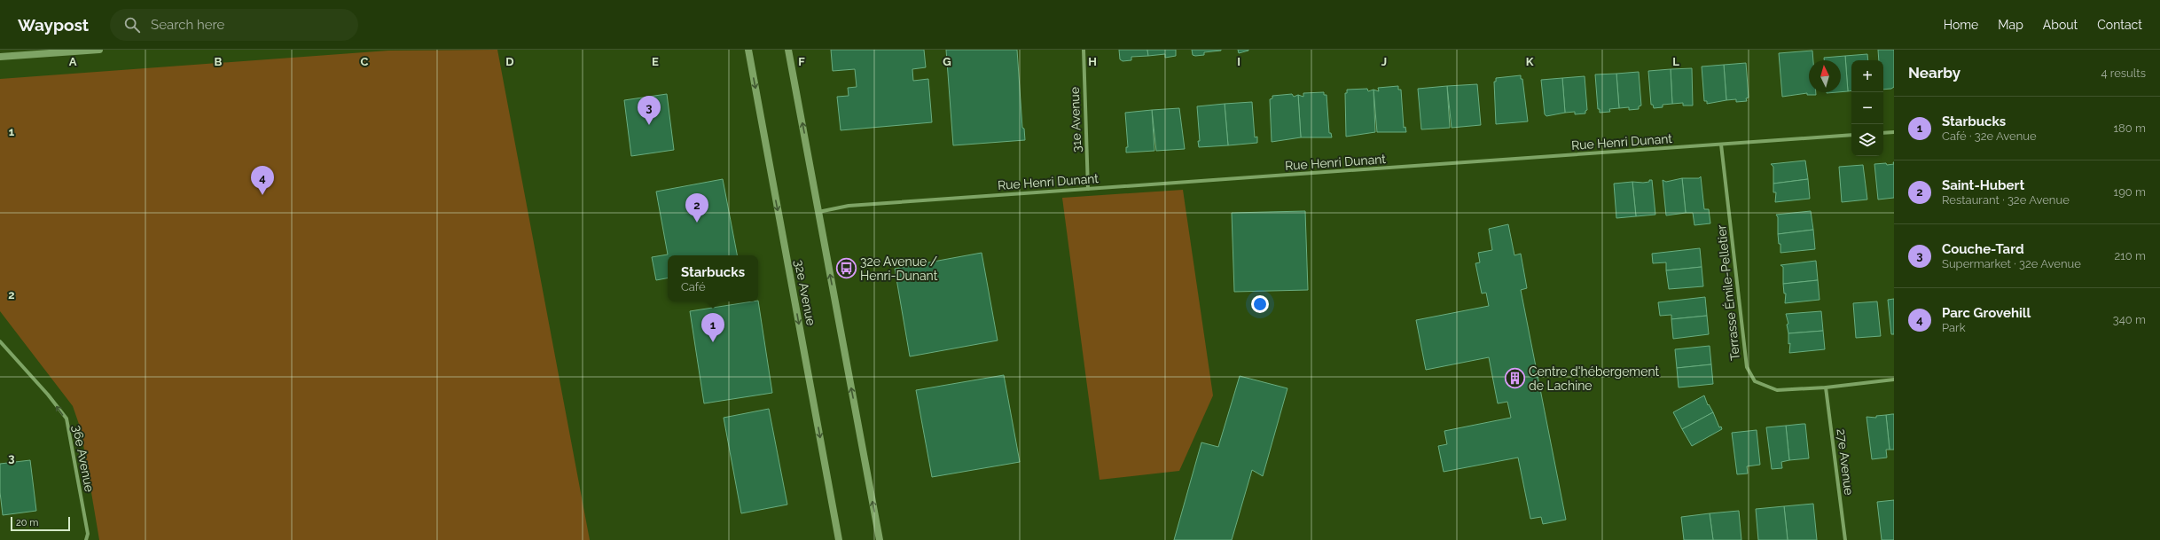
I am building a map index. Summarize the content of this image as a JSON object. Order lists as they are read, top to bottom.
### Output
{
  "streets": {
    "main road": ["32e Avenue"],
    "street": [
      "31e Avenue",
      "Rue Henri Dunant",
      "Terrasse Émile-Pelletier",
      "36e Avenue",
      "27e Avenue"
    ]
  },
  "crossings": [
    ["31e Avenue", "Rue Henri Dunant"],
    ["Rue Henri Dunant", "Terrasse Émile-Pelletier"],
    ["Terrasse Émile-Pelletier", "27e Avenue"]
  ],
  "one_way": ["36e Avenue"],
  "places": {
    "bus stop": ["32e Avenue / Henri-Dunant"],
    "building": ["Centre d'hébergement de Lachine"]
  },
  "scale_bar": "20 m",
  "north": "top",
  "page": {
    "header": "Waypost",
    "search": "Search here",
    "nav": [
      "Home",
      "Map",
      "About",
      "Contact"
    ],
    "heading": ["Nearby", "4 results"],
    "map_buttons": ["+", "−"],
    "pins": [
      "3",
      "4",
      "2",
      "1"
    ],
    "list": [
      {
        "mark": "1",
        "name": "Starbucks",
        "note": "Café · 32e Avenue",
        "value": "180 m"
      },
      {
        "mark": "2",
        "name": "Saint-Hubert",
        "note": "Restaurant · 32e Avenue",
        "value": "190 m"
      },
      {
        "mark": "3",
        "name": "Couche-Tard",
        "note": "Supermarket · 32e Avenue",
        "value": "210 m"
      },
      {
        "mark": "4",
        "name": "Parc Grovehill",
        "note": "Park",
        "value": "340 m"
      }
    ],
    "popup": ["Starbucks", "Café"],
    "scale": "20 m"
  },
  "grid": {
    "columns": [
      "A",
      "B",
      "C",
      "D",
      "E",
      "F",
      "G",
      "H",
      "I",
      "J",
      "K",
      "L"
    ],
    "rows": ["1", "2", "3"]
  }
}
